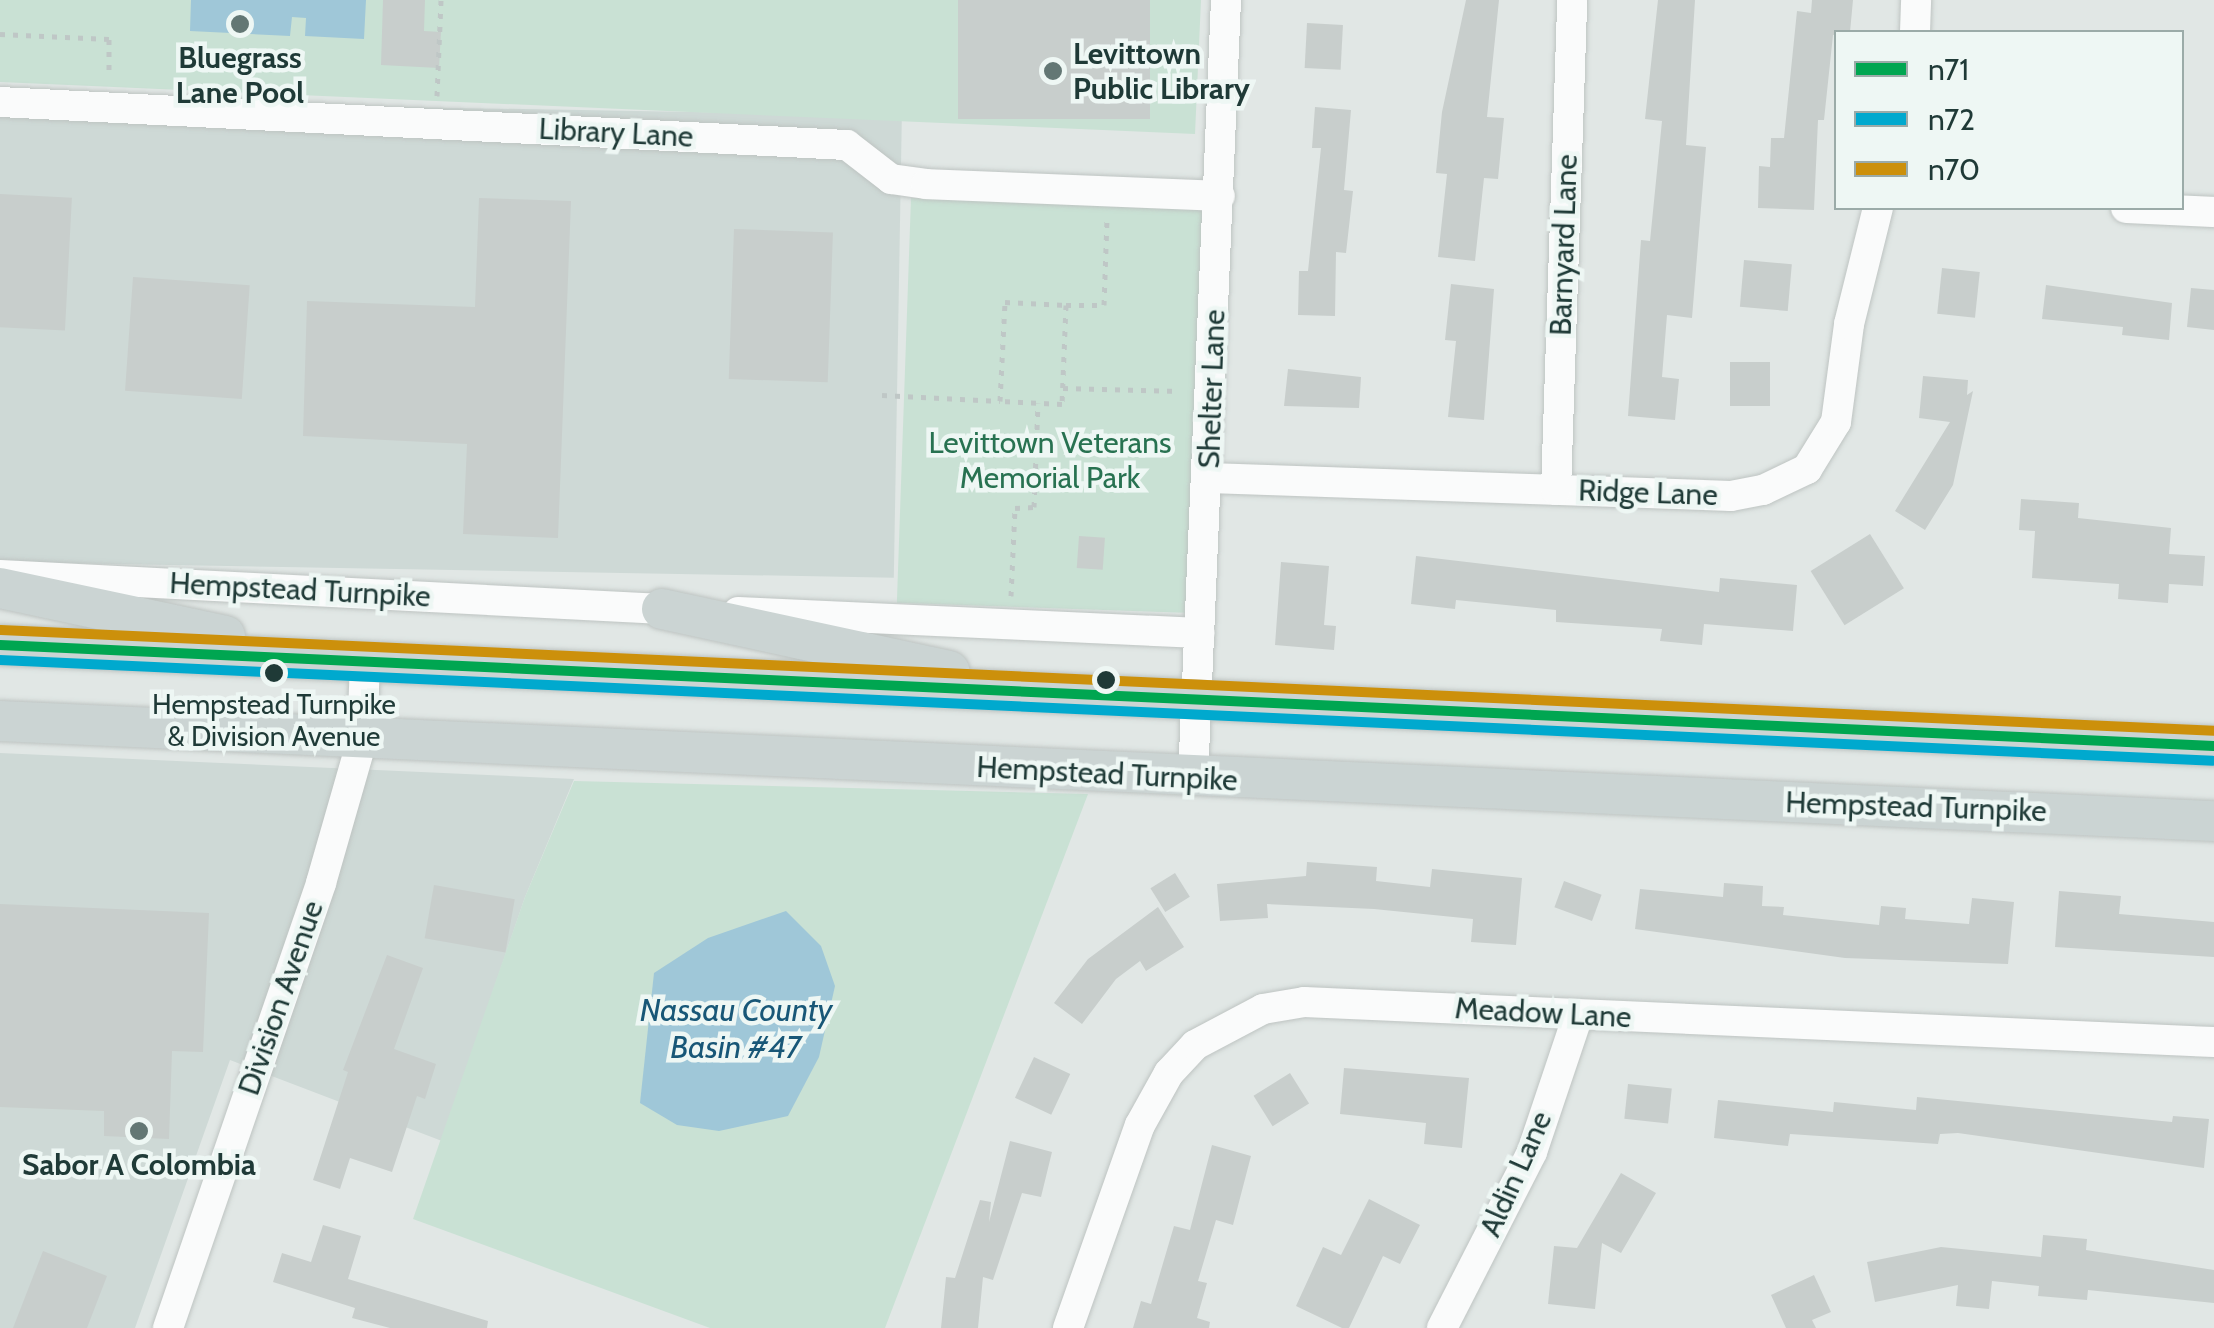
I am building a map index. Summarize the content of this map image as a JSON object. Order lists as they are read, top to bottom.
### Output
{
  "streets": {
    "main road": ["Hempstead Turnpike"],
    "street": [
      "Library Lane",
      "Barnyard Lane",
      "Shelter Lane",
      "Ridge Lane",
      "Division Avenue",
      "Meadow Lane",
      "Aldin Lane"
    ]
  },
  "crossings": [
    ["Library Lane", "Shelter Lane"],
    ["Barnyard Lane", "Ridge Lane"],
    ["Shelter Lane", "Ridge Lane"],
    ["Shelter Lane", "Hempstead Turnpike"],
    ["Hempstead Turnpike", "Division Avenue"],
    ["Meadow Lane", "Aldin Lane"]
  ],
  "water": ["Nassau County Basin #47"],
  "parks": ["Levittown Veterans Memorial Park"],
  "places": [
    "Bluegrass Lane Pool",
    "Levittown Public Library",
    "Hempstead Turnpike & Division Avenue",
    "Sabor A Colombia"
  ],
  "lines": ["transit line n70", "transit line n71", "transit line n72"],
  "legend": ["n71", "n72", "n70"]
}
